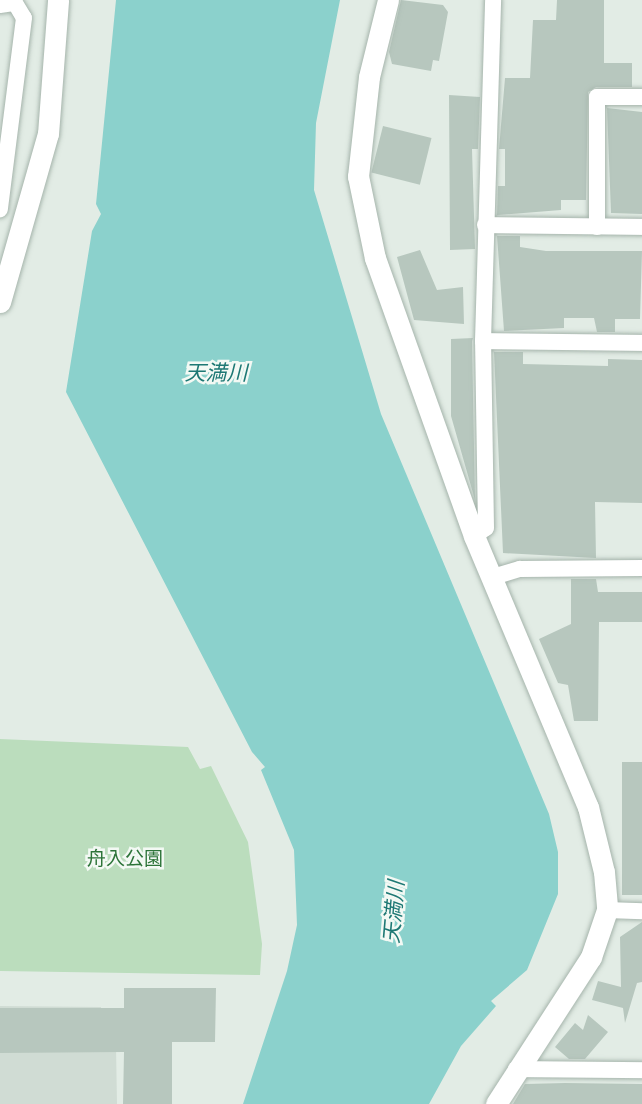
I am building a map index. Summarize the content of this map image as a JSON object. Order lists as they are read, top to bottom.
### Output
{
  "water": ["天満川"],
  "parks": ["舟入公園"]
}
